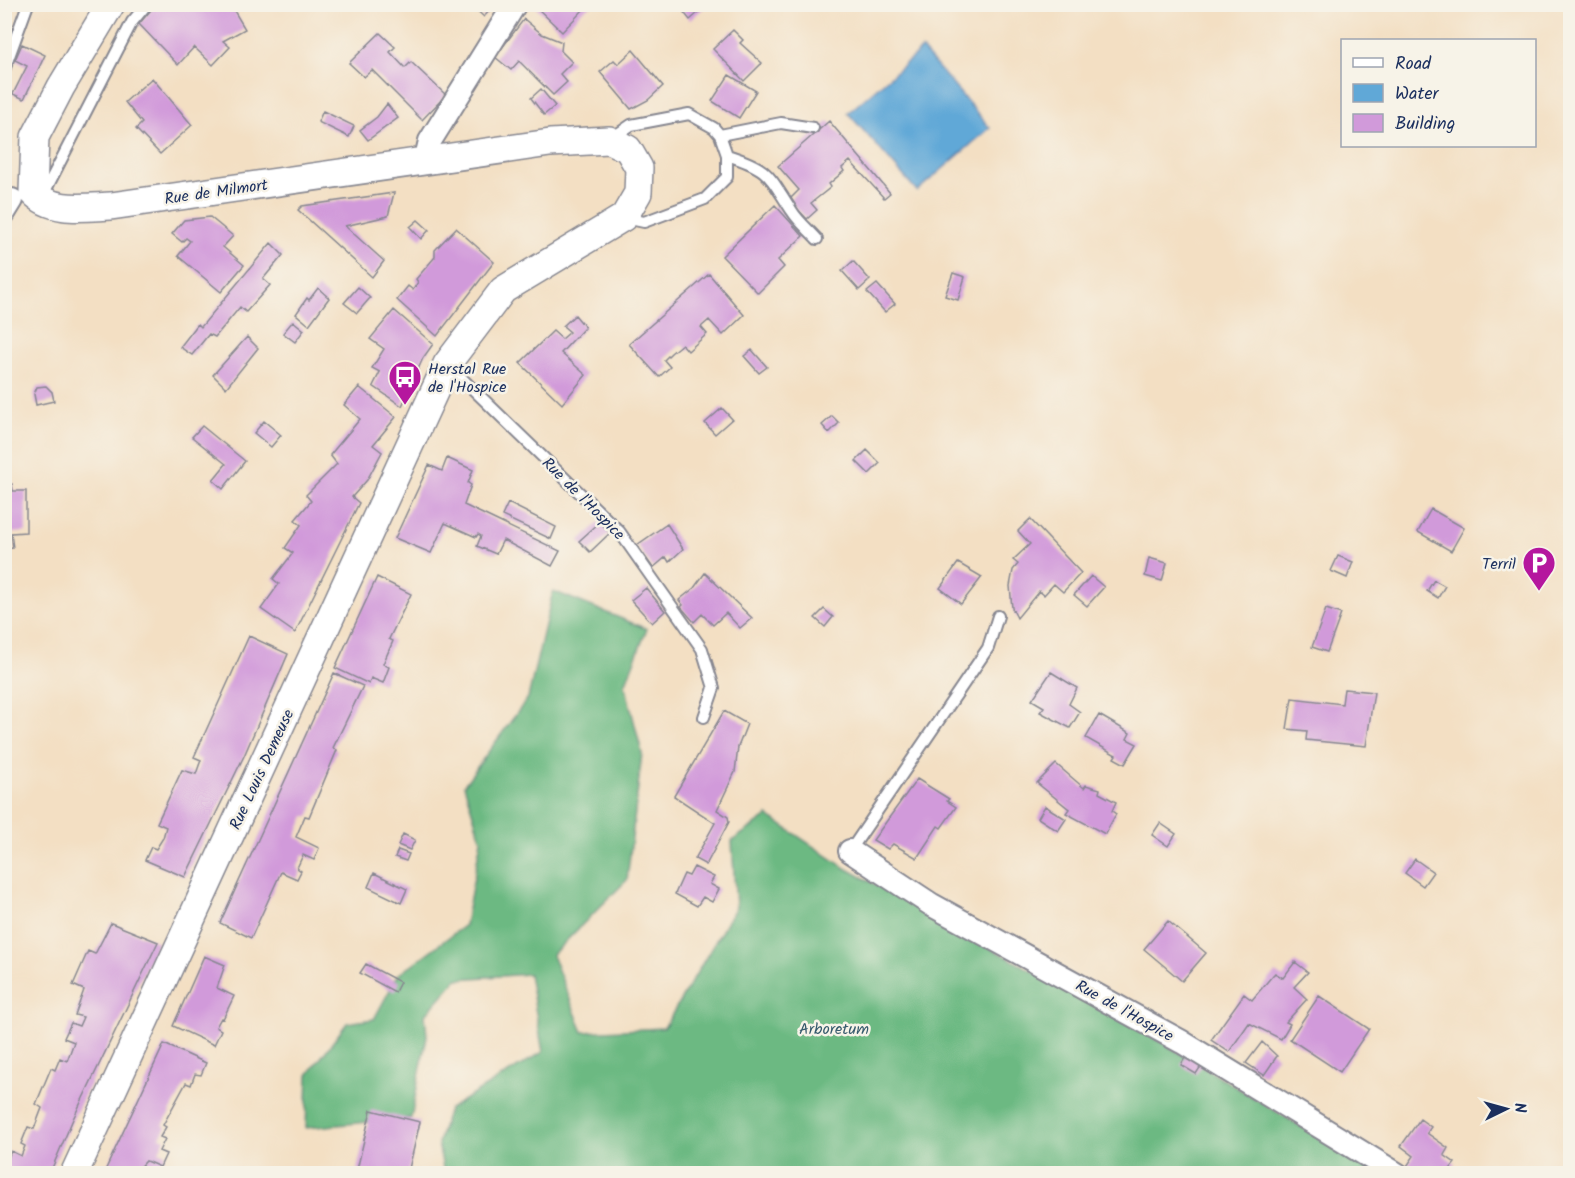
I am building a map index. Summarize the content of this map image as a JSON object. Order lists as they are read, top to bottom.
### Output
{
  "streets": {
    "street": ["Rue de Milmort", "Rue de l'Hospice", "Rue Louis Demeuse"]
  },
  "crossings": [
    ["Rue de l'Hospice", "Rue Louis Demeuse"]
  ],
  "parks": ["Arboretum"],
  "places": {
    "bus stop": ["Herstal Rue de l'Hospice"],
    "parking": ["Terril"]
  },
  "legend": ["Road", "Water", "Building"],
  "north": "right"
}
